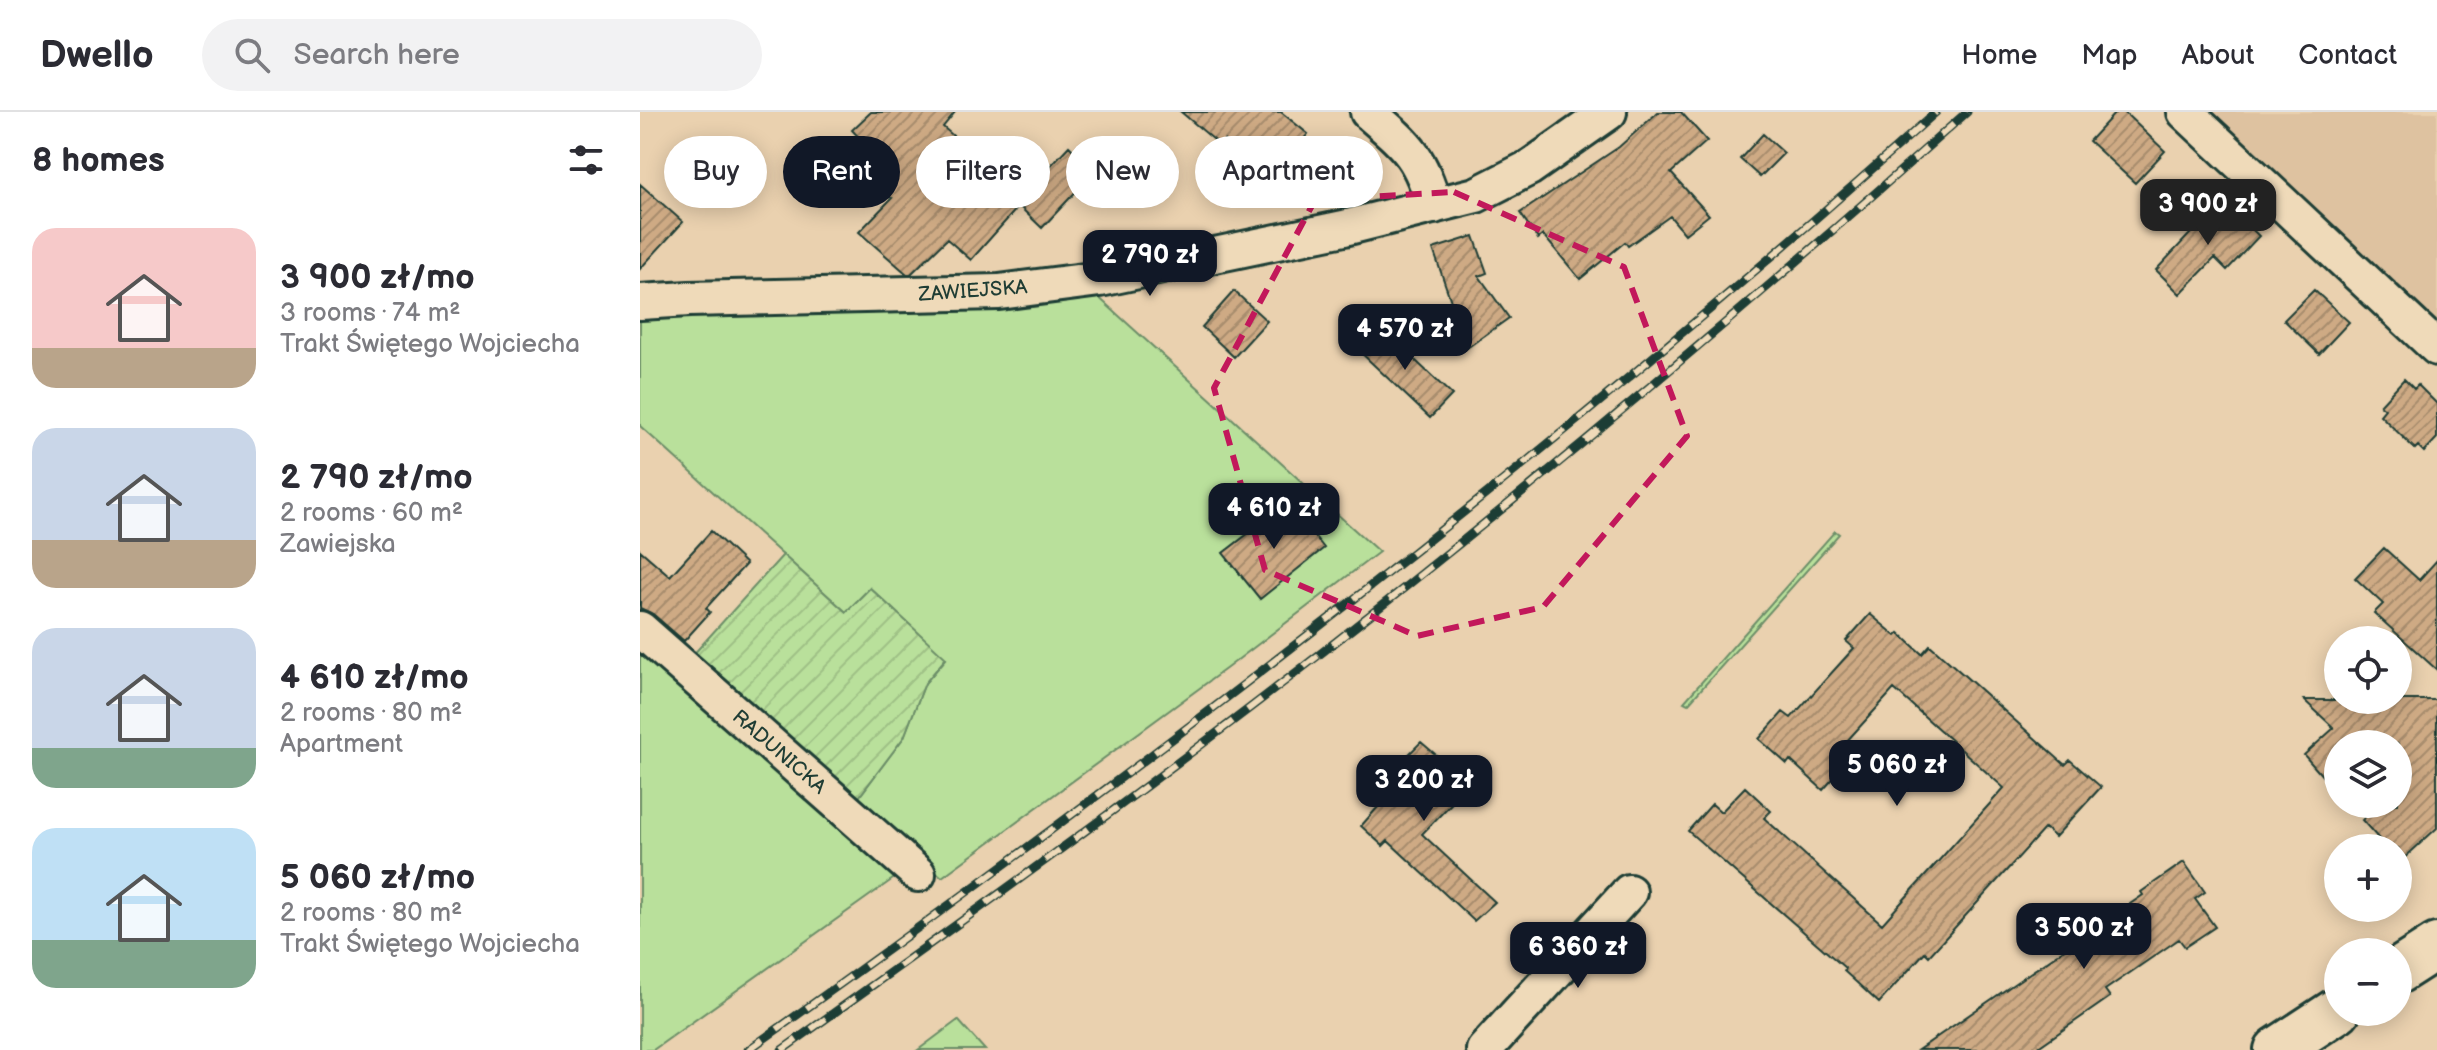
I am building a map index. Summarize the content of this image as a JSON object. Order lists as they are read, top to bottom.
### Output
{
  "streets": {
    "street": ["ZAWIEJSKA", "RADUNICKA"]
  },
  "page": {
    "header": "Dwello",
    "search": "Search here",
    "nav": [
      "Home",
      "Map",
      "About",
      "Contact"
    ],
    "heading": "8 homes",
    "chip": [
      "Buy",
      "Rent",
      "Filters",
      "New",
      "Apartment"
    ],
    "price": [
      "3 900 zł",
      "2 790 zł",
      "4 570 zł",
      "4 610 zł",
      "5 060 zł",
      "3 200 zł",
      "3 500 zł",
      "6 360 zł"
    ],
    "list": [
      {
        "name": "3 900 zł/mo",
        "note": "3 rooms · 74 m² · Trakt Świętego Wojciecha"
      },
      {
        "name": "2 790 zł/mo",
        "note": "2 rooms · 60 m² · Zawiejska"
      },
      {
        "name": "4 610 zł/mo",
        "note": "2 rooms · 80 m² · Apartment"
      },
      {
        "name": "5 060 zł/mo",
        "note": "2 rooms · 80 m² · Trakt Świętego Wojciecha"
      }
    ],
    "map_buttons": ["+", "−"]
  }
}
